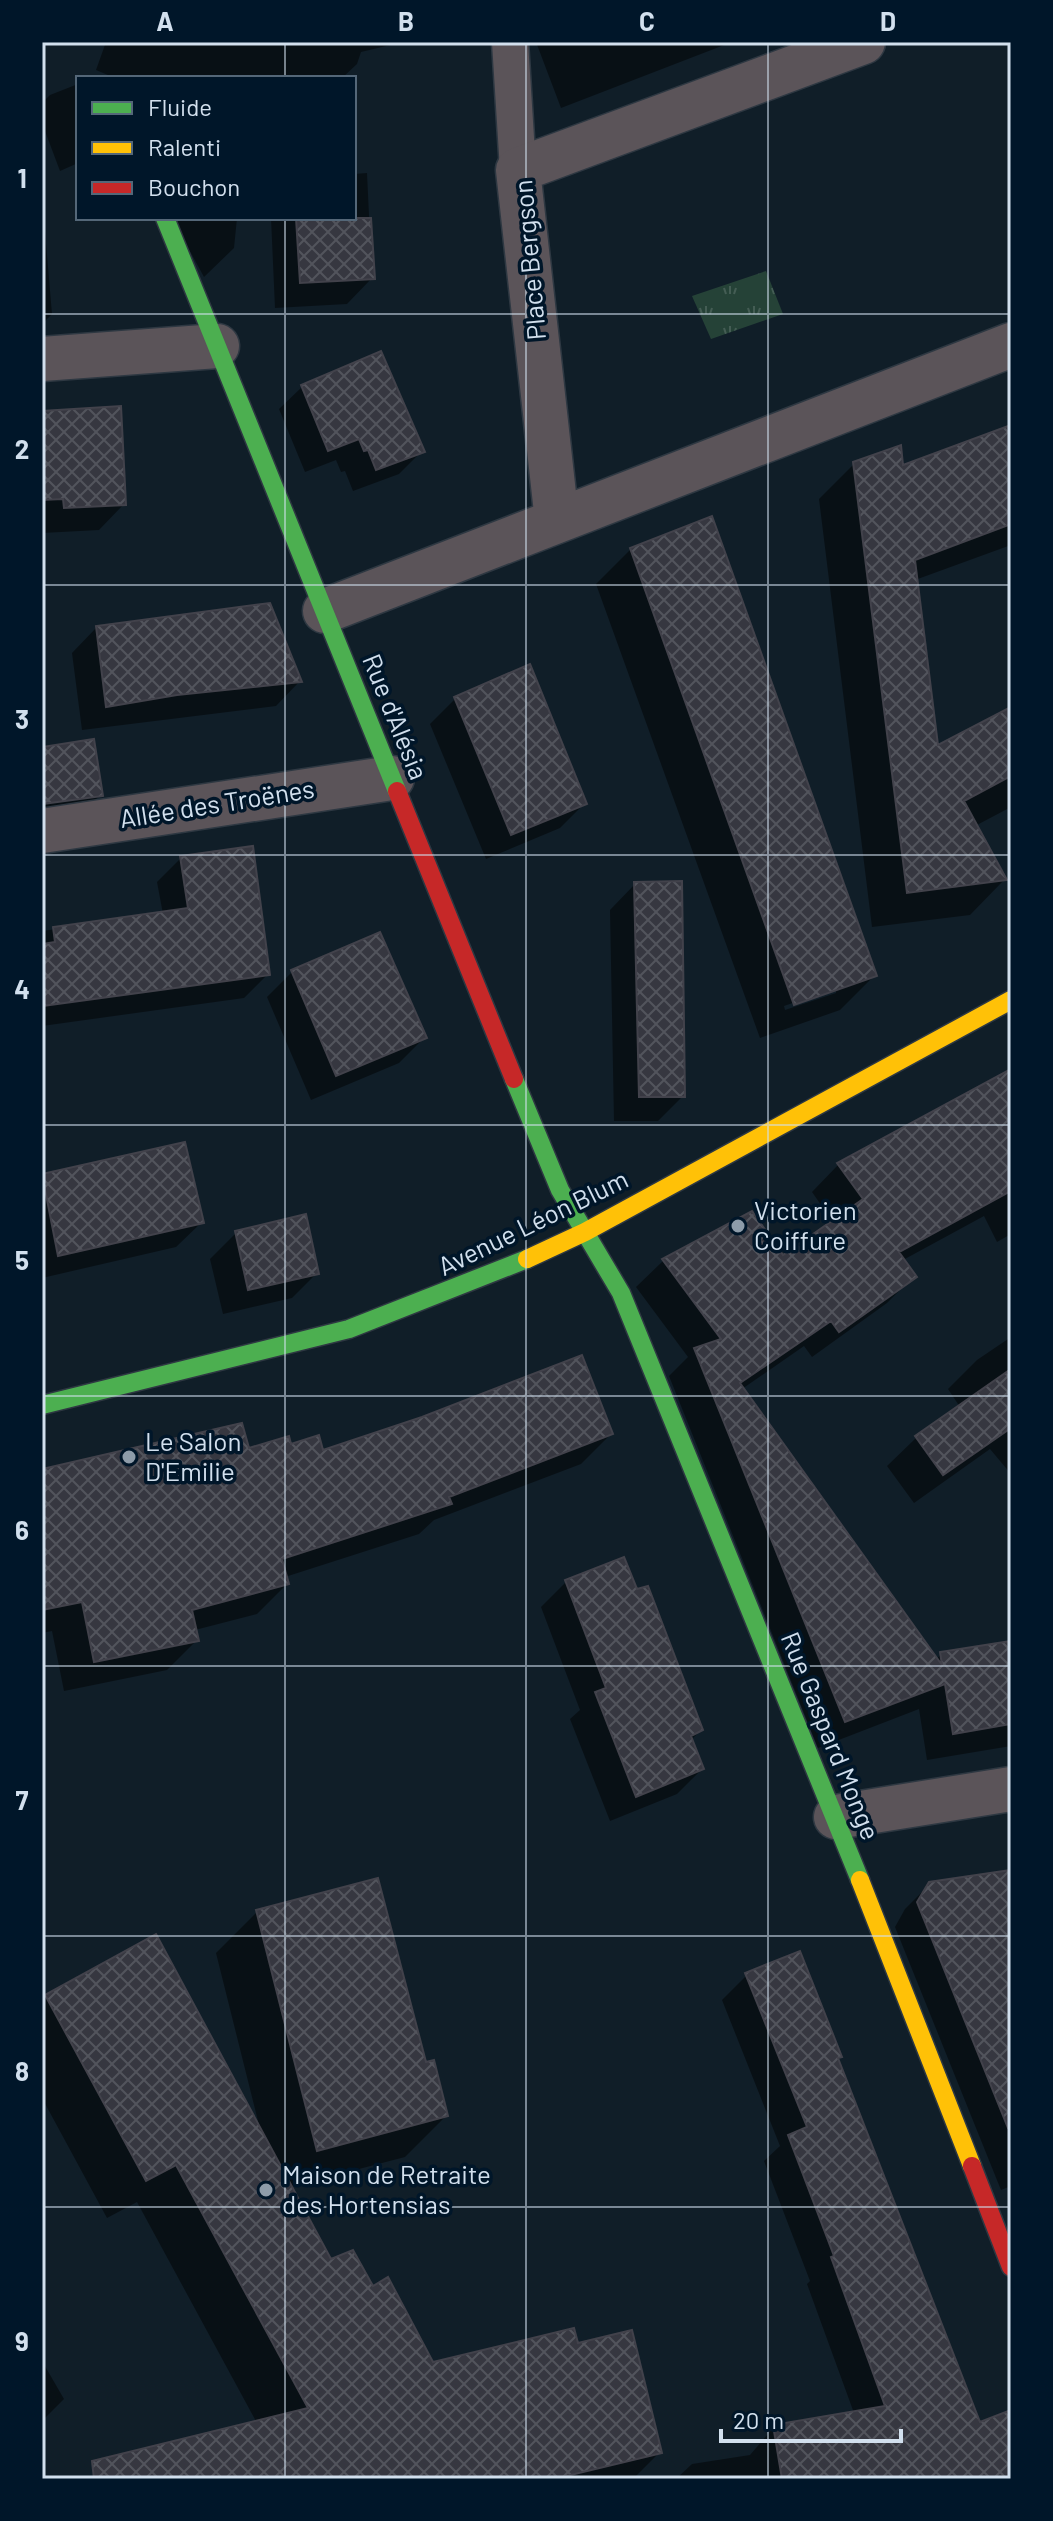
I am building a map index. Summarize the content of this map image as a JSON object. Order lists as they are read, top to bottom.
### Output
{
  "streets": {
    "street": [
      "Place Bergson",
      "Rue d'Alésia",
      "Allée des Troënes",
      "Avenue Léon Blum",
      "Rue Gaspard Monge"
    ]
  },
  "crossings": [
    ["Rue d'Alésia", "Allée des Troënes"],
    ["Rue d'Alésia", "Avenue Léon Blum"],
    ["Rue d'Alésia", "Rue Gaspard Monge"],
    ["Avenue Léon Blum", "Rue Gaspard Monge"]
  ],
  "places": ["Victorien Coiffure", "Le Salon D'Emilie", "Maison de Retraite des Hortensias"],
  "legend": ["Fluide", "Ralenti", "Bouchon"],
  "scale_bar": "20 m",
  "grid": {
    "columns": [
      "A",
      "B",
      "C",
      "D"
    ],
    "rows": [
      "1",
      "2",
      "3",
      "4",
      "5",
      "6",
      "7",
      "8",
      "9"
    ]
  }
}
